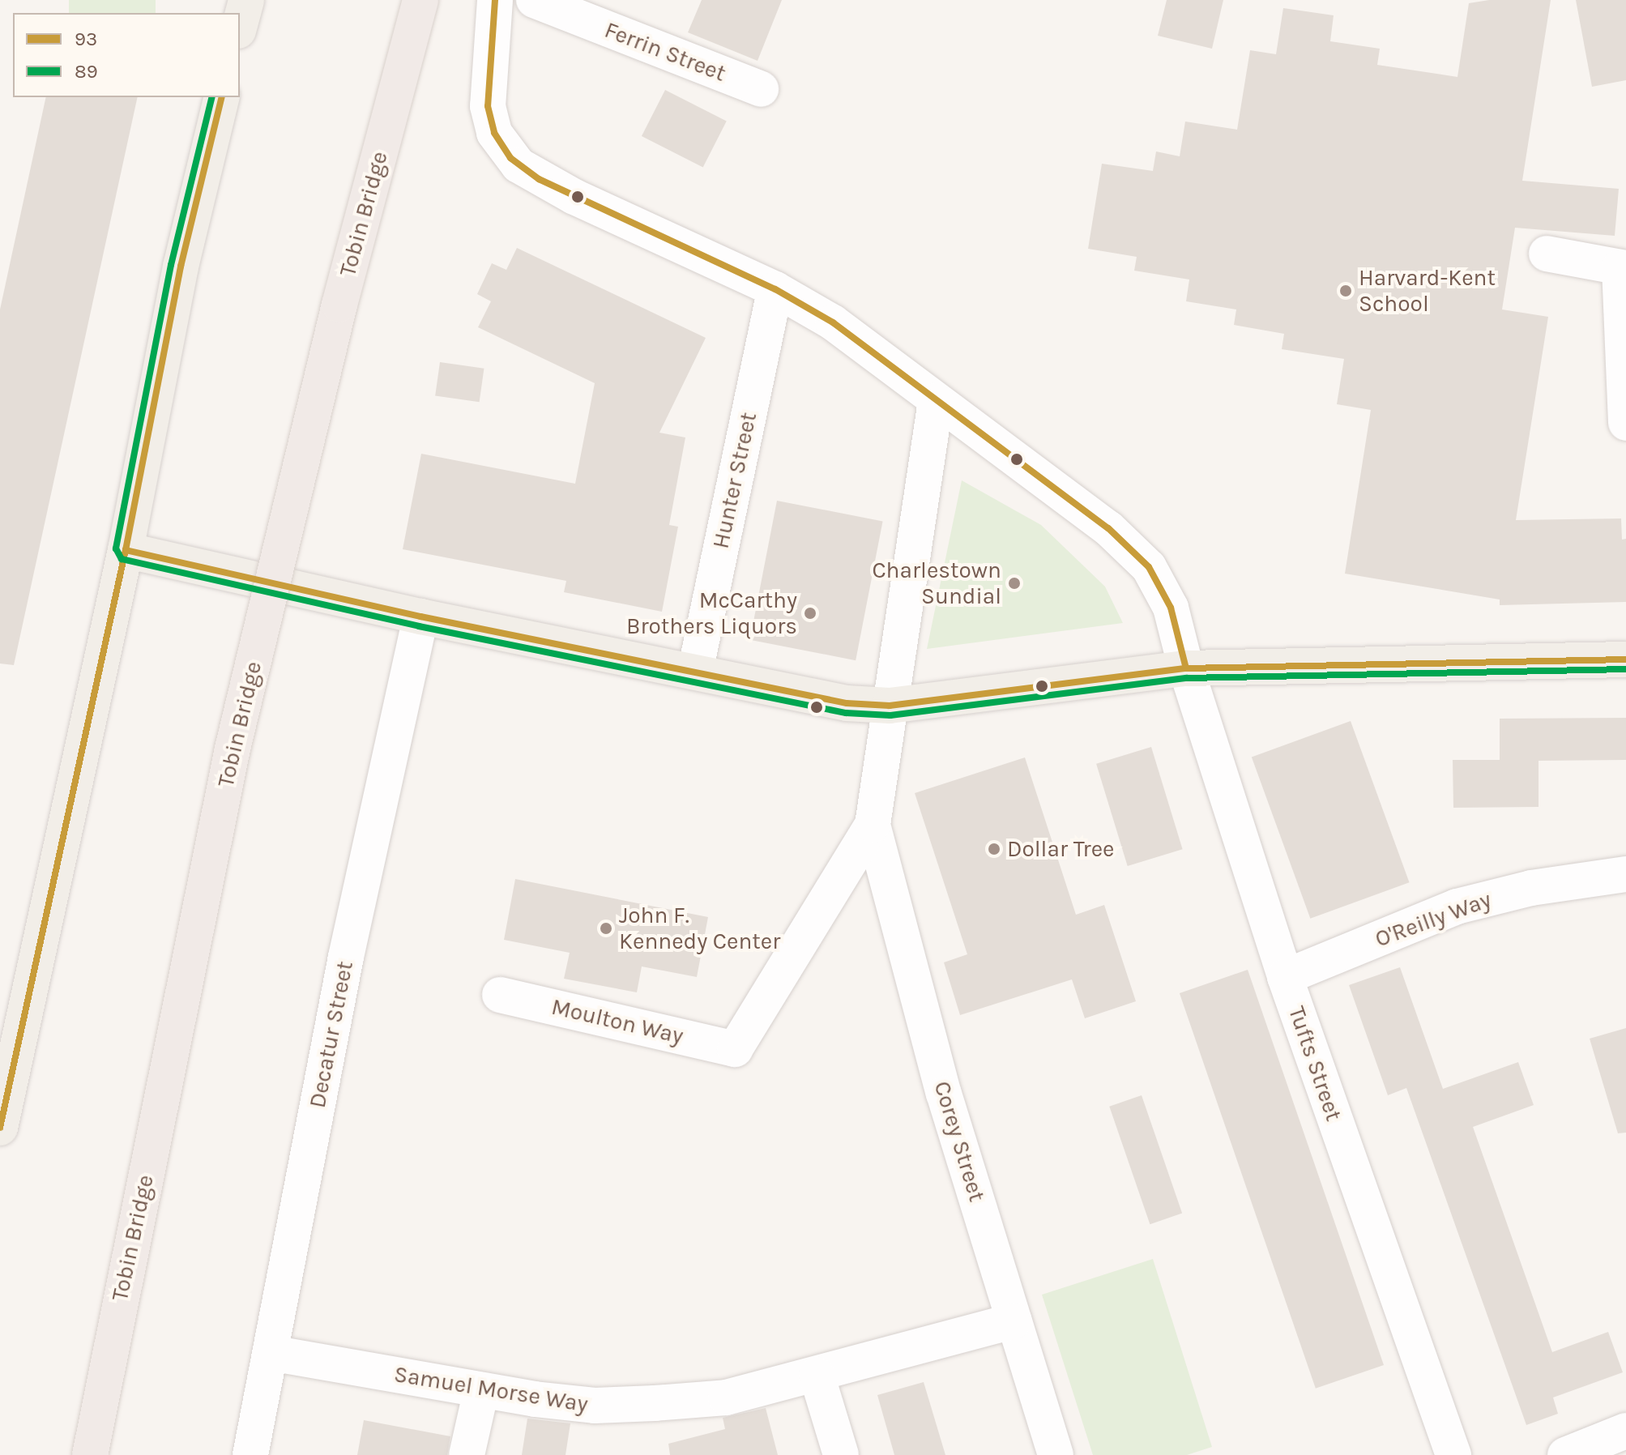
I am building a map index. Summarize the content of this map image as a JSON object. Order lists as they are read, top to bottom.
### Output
{
  "streets": {
    "highway": ["Tobin Bridge"],
    "street": [
      "Ferrin Street",
      "Hunter Street",
      "O'Reilly Way",
      "Moulton Way",
      "Decatur Street",
      "Tufts Street",
      "Corey Street",
      "Samuel Morse Way"
    ]
  },
  "crossings": [
    ["Hunter Street", "Tufts Street"],
    ["O'Reilly Way", "Tufts Street"],
    ["Moulton Way", "Corey Street"],
    ["Decatur Street", "Samuel Morse Way"],
    ["Corey Street", "Samuel Morse Way"]
  ],
  "places": [
    "Harvard-Kent School",
    "Charlestown Sundial",
    "McCarthy Brothers Liquors",
    "Dollar Tree",
    "John F. Kennedy Center"
  ],
  "lines": ["transit line 93", "transit line 89"],
  "legend": ["93", "89"]
}
